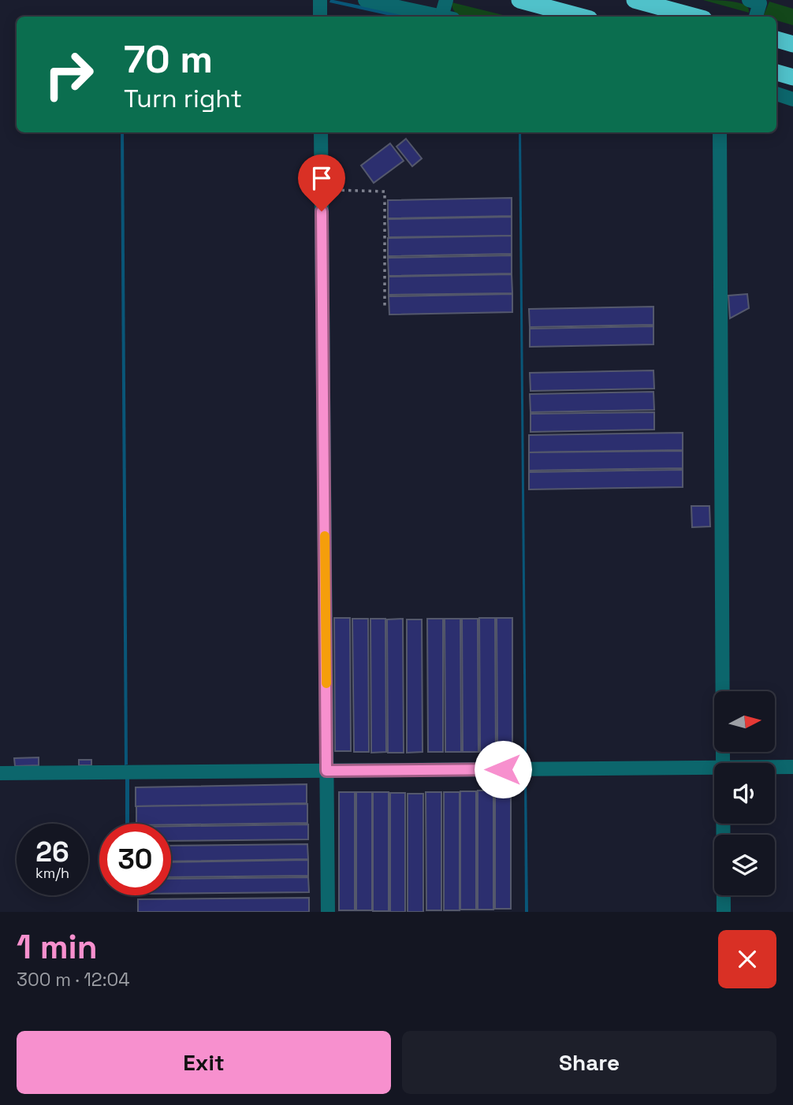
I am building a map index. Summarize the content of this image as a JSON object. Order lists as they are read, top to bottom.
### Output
{
  "north": "right",
  "page": {
    "turn": ["70 m", "Turn right"],
    "speed": "26 km/h",
    "limit": "30",
    "heading": ["1 min", "300 m · 12:04"],
    "buttons": ["Exit", "Share"]
  }
}
